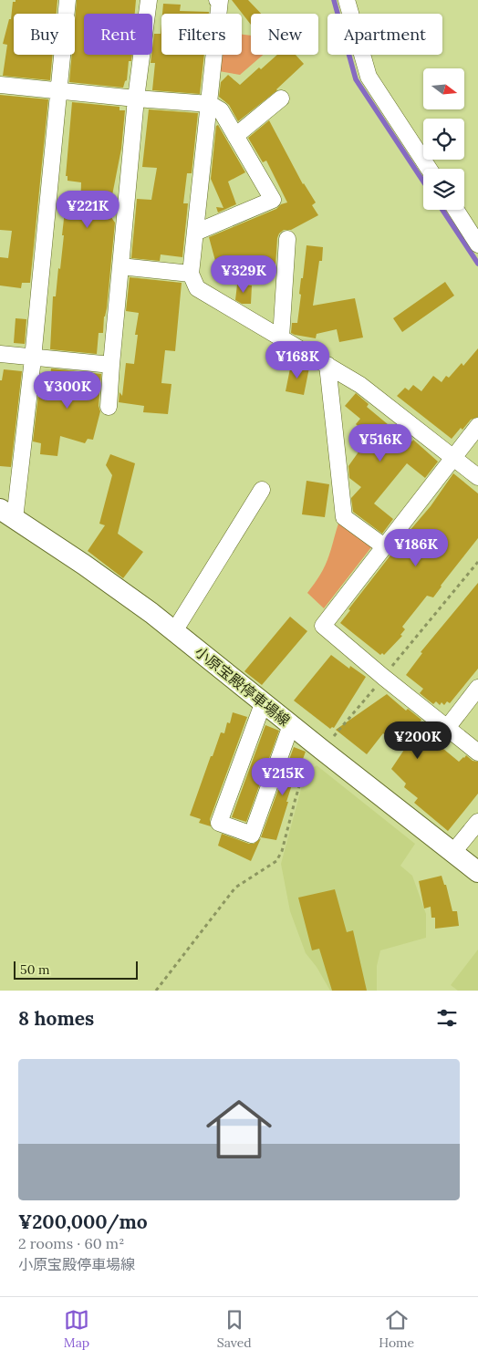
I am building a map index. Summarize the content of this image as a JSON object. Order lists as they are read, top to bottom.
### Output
{
  "streets": {
    "main road": ["小原宝殿停車場線"]
  },
  "scale_bar": "50 m",
  "north": "right",
  "page": {
    "chip": [
      "Buy",
      "Rent",
      "Filters",
      "New",
      "Apartment"
    ],
    "price": [
      "¥221K",
      "¥329K",
      "¥168K",
      "¥300K",
      "¥516K",
      "¥186K",
      "¥200K",
      "¥215K"
    ],
    "scale": "50 m",
    "heading": "8 homes",
    "list": [
      {
        "name": "¥200,000/mo",
        "note": "2 rooms · 60 m² · 小原宝殿停車場線"
      }
    ],
    "tabs": ["Map", "Saved", "Home"]
  }
}
